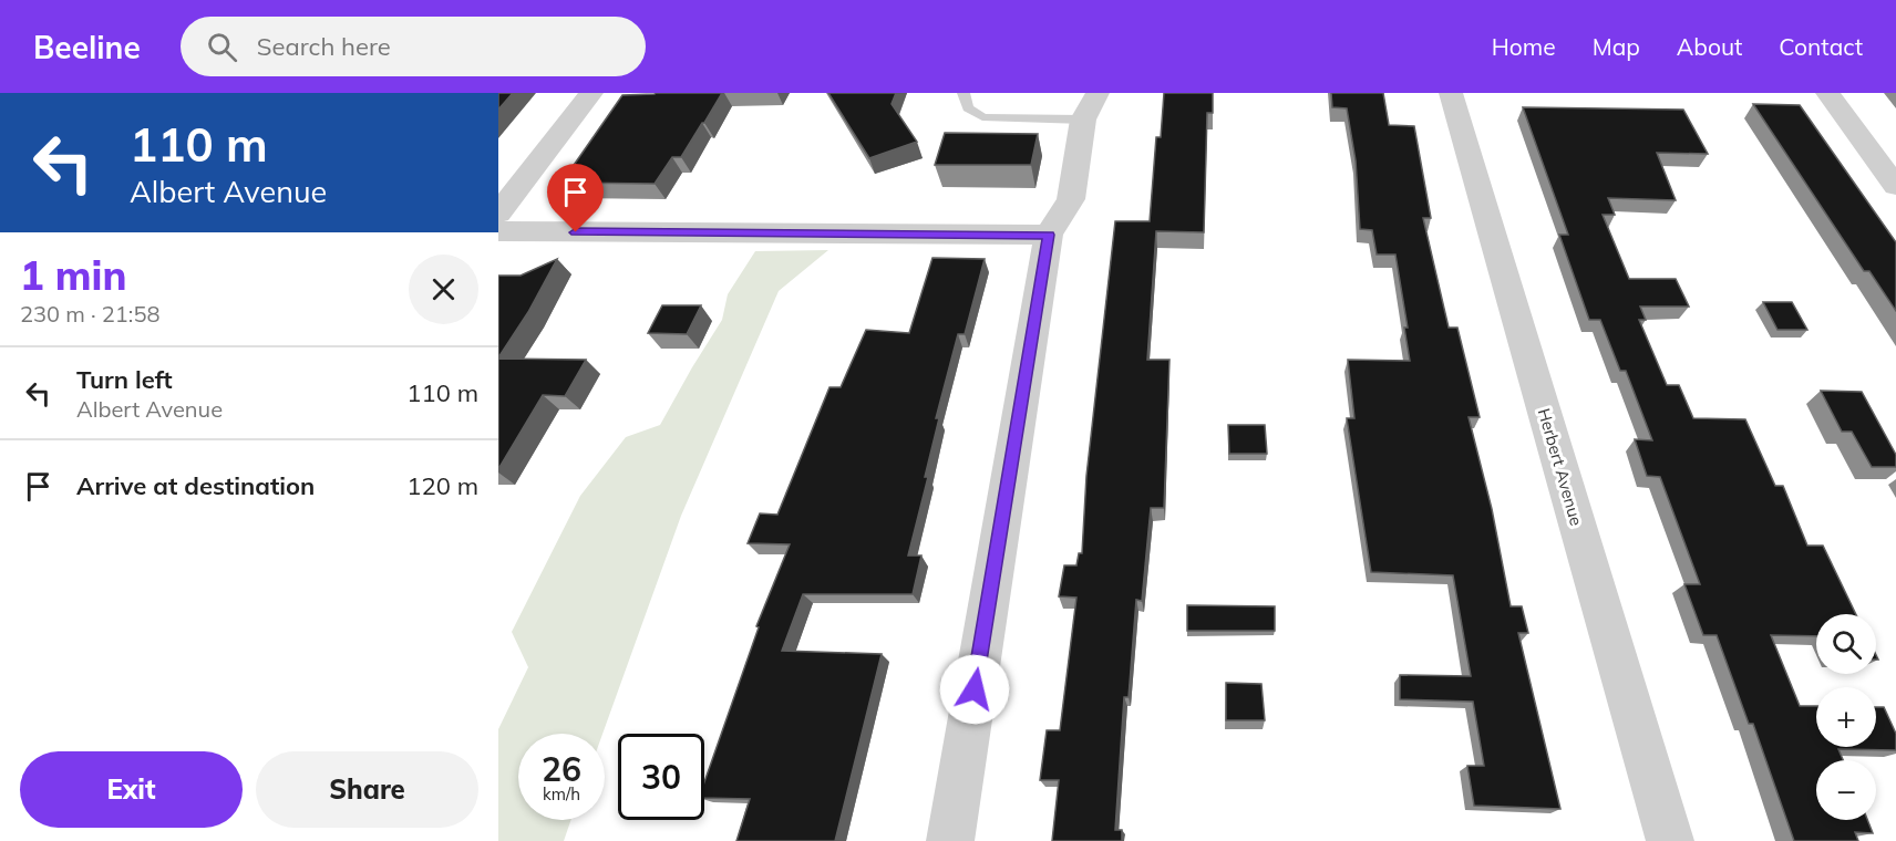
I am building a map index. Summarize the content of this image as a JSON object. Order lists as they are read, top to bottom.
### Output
{
  "streets": {
    "street": ["Herbert Avenue"]
  },
  "page": {
    "header": "Beeline",
    "search": "Search here",
    "nav": [
      "Home",
      "Map",
      "About",
      "Contact"
    ],
    "turn": ["110 m", "Albert Avenue"],
    "heading": ["1 min", "230 m · 21:58"],
    "list": [
      {
        "name": "Turn left",
        "note": "Albert Avenue",
        "value": "110 m"
      },
      {
        "name": "Arrive at destination",
        "value": "120 m"
      }
    ],
    "map_buttons": ["+", "−"],
    "speed": "26 km/h",
    "limit": "30",
    "buttons": ["Exit", "Share"]
  }
}
